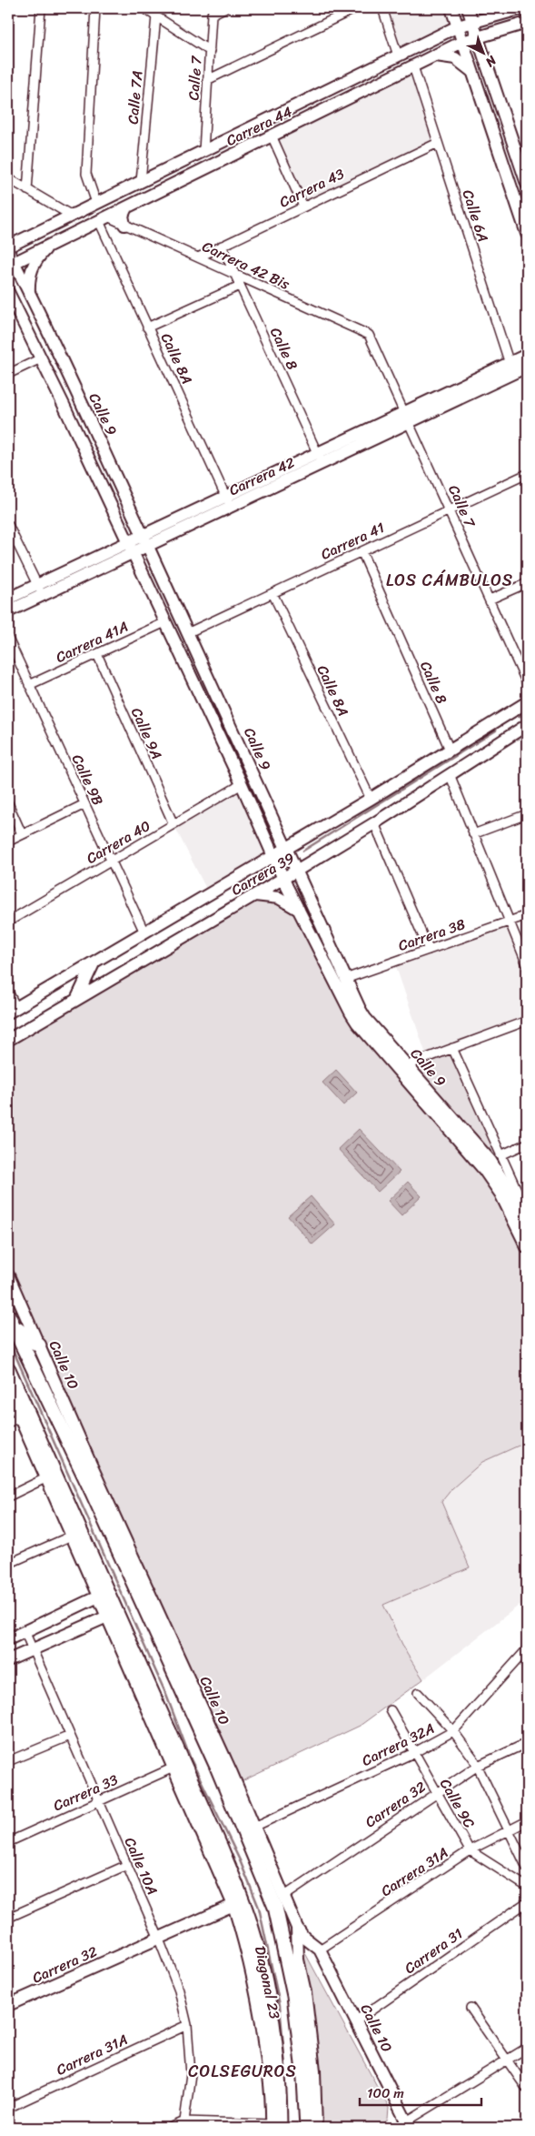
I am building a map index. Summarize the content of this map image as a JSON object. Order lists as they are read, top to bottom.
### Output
{
  "streets": {
    "main road": [
      "Carrera 44",
      "Calle 9",
      "Carrera 42",
      "Carrera 39",
      "Calle 10",
      "Carrera 32",
      "Diagonal 23"
    ],
    "street": [
      "Calle 7",
      "Calle 7A",
      "Carrera 43",
      "Calle 6A",
      "Carrera 42 Bis",
      "Calle 8",
      "Calle 8A",
      "Carrera 41",
      "Carrera 41A",
      "Calle 9A",
      "Calle 9B",
      "Carrera 40",
      "Carrera 38",
      "Carrera 32A",
      "Carrera 33",
      "Calle 9C",
      "Calle 10A",
      "Carrera 31A",
      "Carrera 31"
    ]
  },
  "crossings": [
    ["Calle 7", "Carrera 44"],
    ["Calle 7", "Carrera 42 Bis"],
    ["Calle 7", "Carrera 42"],
    ["Calle 7", "Carrera 41"],
    ["Calle 7A", "Carrera 44"],
    ["Carrera 44", "Calle 6A"],
    ["Carrera 44", "Carrera 42 Bis"],
    ["Carrera 44", "Calle 8A"],
    ["Carrera 44", "Calle 9"],
    ["Carrera 43", "Calle 6A"],
    ["Carrera 43", "Carrera 42 Bis"],
    ["Carrera 43", "Calle 8"],
    ["Calle 6A", "Carrera 42"],
    ["Carrera 42 Bis", "Calle 8"],
    ["Carrera 42 Bis", "Calle 8A"],
    ["Calle 8", "Carrera 42"],
    ["Calle 8", "Carrera 41"],
    ["Calle 8", "Carrera 39"],
    ["Calle 8A", "Carrera 42"],
    ["Calle 8A", "Carrera 41"],
    ["Calle 8A", "Carrera 39"],
    ["Calle 9", "Carrera 42"],
    ["Calle 9", "Carrera 41"],
    ["Calle 9", "Carrera 41A"],
    ["Calle 9", "Carrera 40"],
    ["Calle 9", "Carrera 39"],
    ["Calle 9", "Carrera 38"],
    ["Carrera 41A", "Calle 9A"],
    ["Carrera 41A", "Calle 9B"],
    ["Calle 9A", "Carrera 40"],
    ["Calle 9B", "Carrera 40"],
    ["Calle 9B", "Carrera 39"],
    ["Calle 10", "Carrera 32A"],
    ["Calle 10", "Carrera 32"],
    ["Calle 10", "Carrera 31A"],
    ["Calle 10", "Carrera 31"],
    ["Carrera 32A", "Calle 9C"],
    ["Carrera 33", "Calle 10A"],
    ["Calle 9C", "Carrera 32"],
    ["Calle 9C", "Carrera 31A"],
    ["Carrera 32", "Calle 10A"],
    ["Carrera 32", "Diagonal 23"],
    ["Calle 10A", "Carrera 31A"]
  ],
  "districts": ["LOS CÁMBULOS", "COLSEGUROS"],
  "scale_bar": "100 m",
  "north": "bottom right"
}
